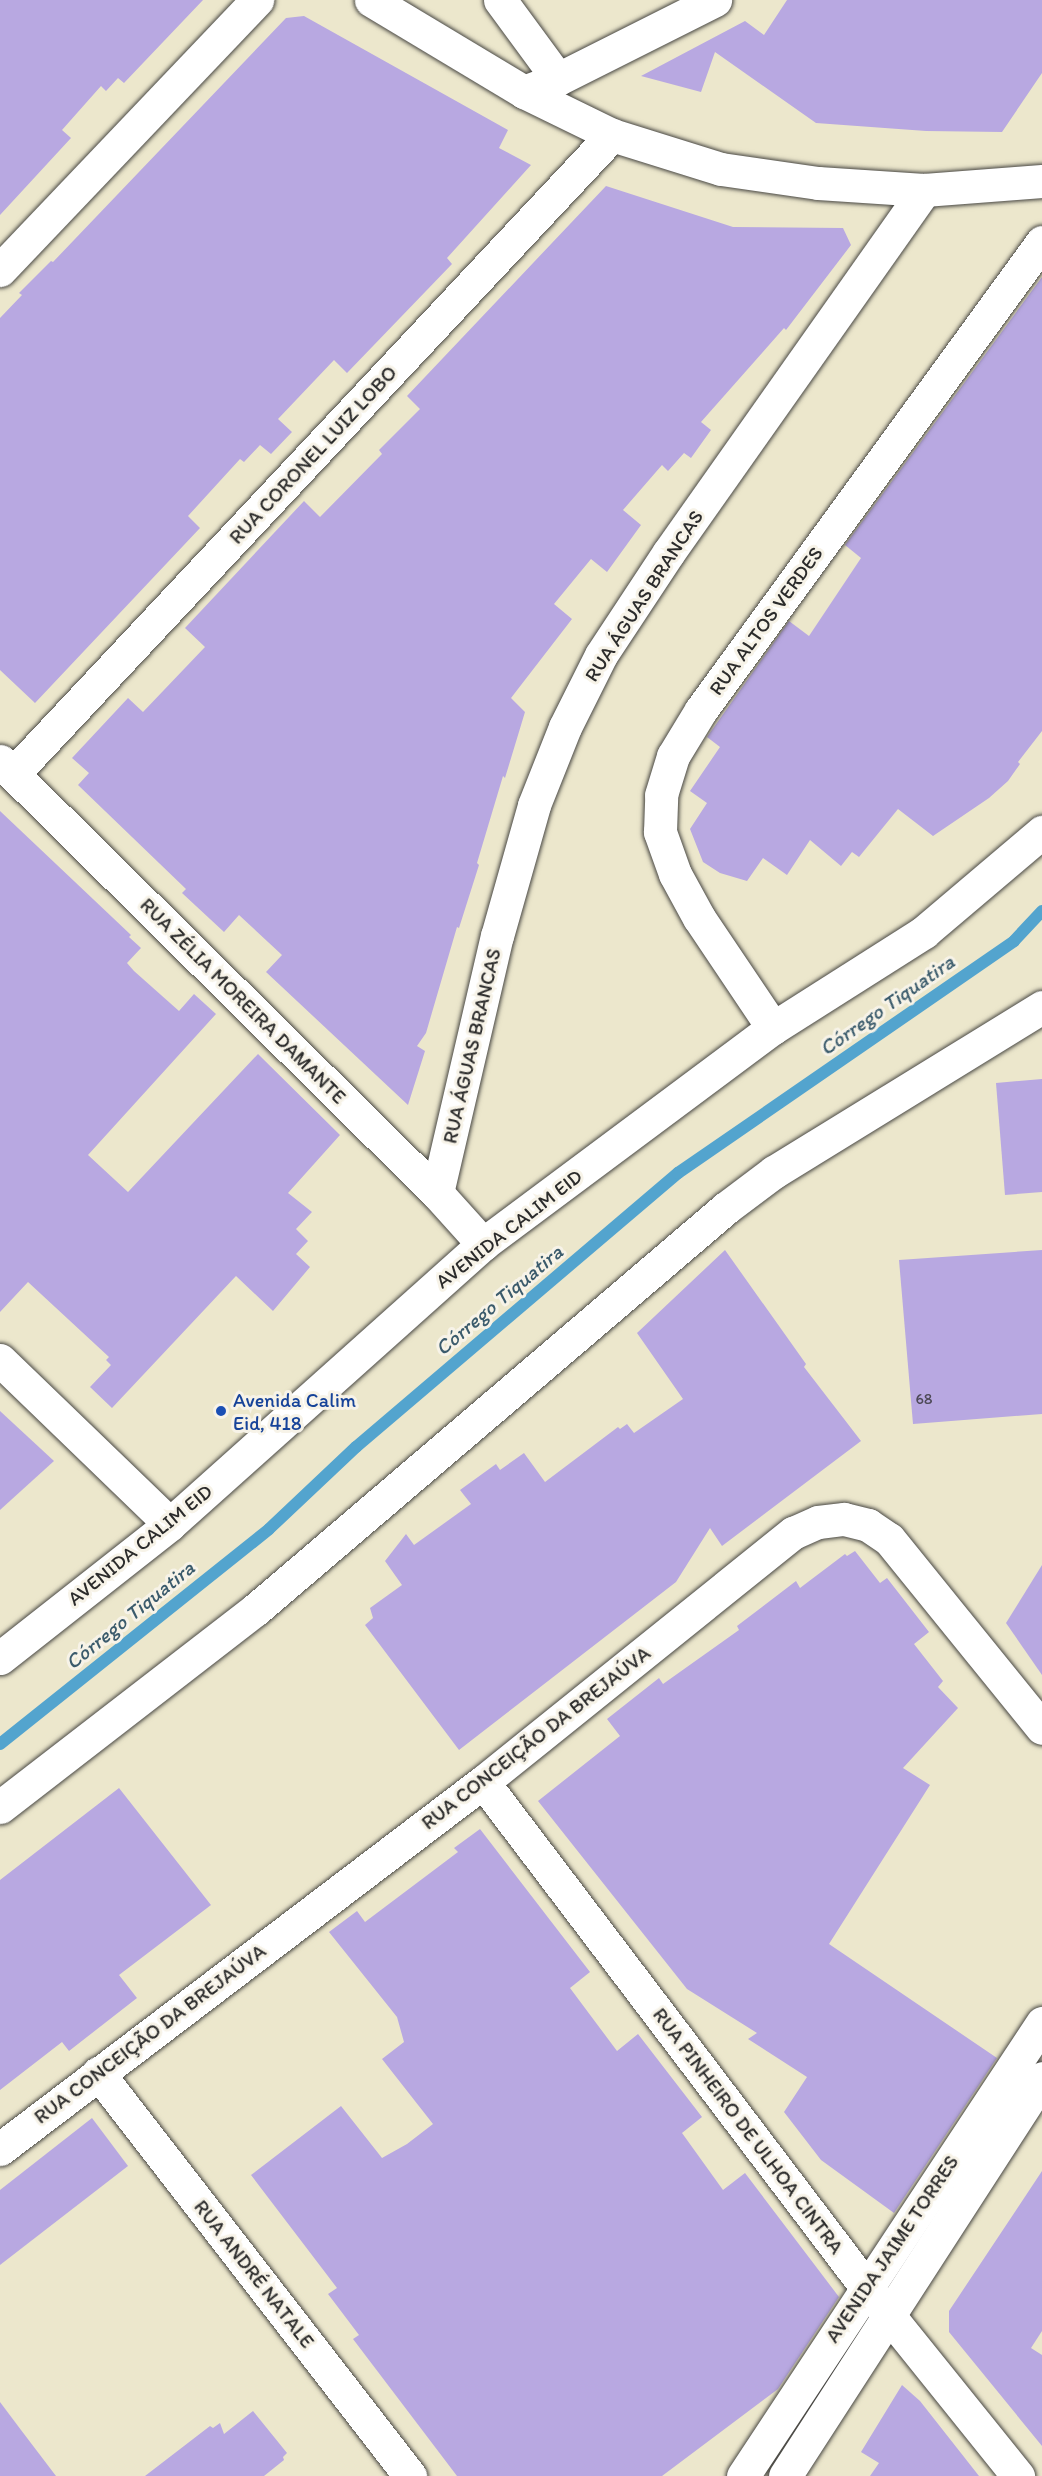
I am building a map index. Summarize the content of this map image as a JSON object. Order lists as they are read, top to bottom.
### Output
{
  "streets": {
    "street": [
      "RUA CORONEL LUIZ LOBO",
      "RUA ÁGUAS BRANCAS",
      "RUA ALTOS VERDES",
      "RUA ZÉLIA MOREIRA DAMANTE",
      "AVENIDA CALIM EID",
      "RUA CONCEIÇÃO DA BREJAÚVA",
      "RUA PINHEIRO DE ULHOA CINTRA",
      "AVENIDA JAIME TORRES",
      "RUA ANDRÉ NATALE"
    ]
  },
  "crossings": [
    ["RUA CORONEL LUIZ LOBO", "RUA ZÉLIA MOREIRA DAMANTE"],
    ["RUA ÁGUAS BRANCAS", "RUA ZÉLIA MOREIRA DAMANTE"],
    ["RUA ALTOS VERDES", "AVENIDA CALIM EID"],
    ["RUA ZÉLIA MOREIRA DAMANTE", "AVENIDA CALIM EID"],
    ["RUA CONCEIÇÃO DA BREJAÚVA", "RUA PINHEIRO DE ULHOA CINTRA"],
    ["RUA CONCEIÇÃO DA BREJAÚVA", "RUA ANDRÉ NATALE"],
    ["RUA PINHEIRO DE ULHOA CINTRA", "AVENIDA JAIME TORRES"]
  ],
  "water": ["Córrego Tiquatira"],
  "places": ["Avenida Calim Eid, 418"],
  "house_numbers": ["68"]
}
